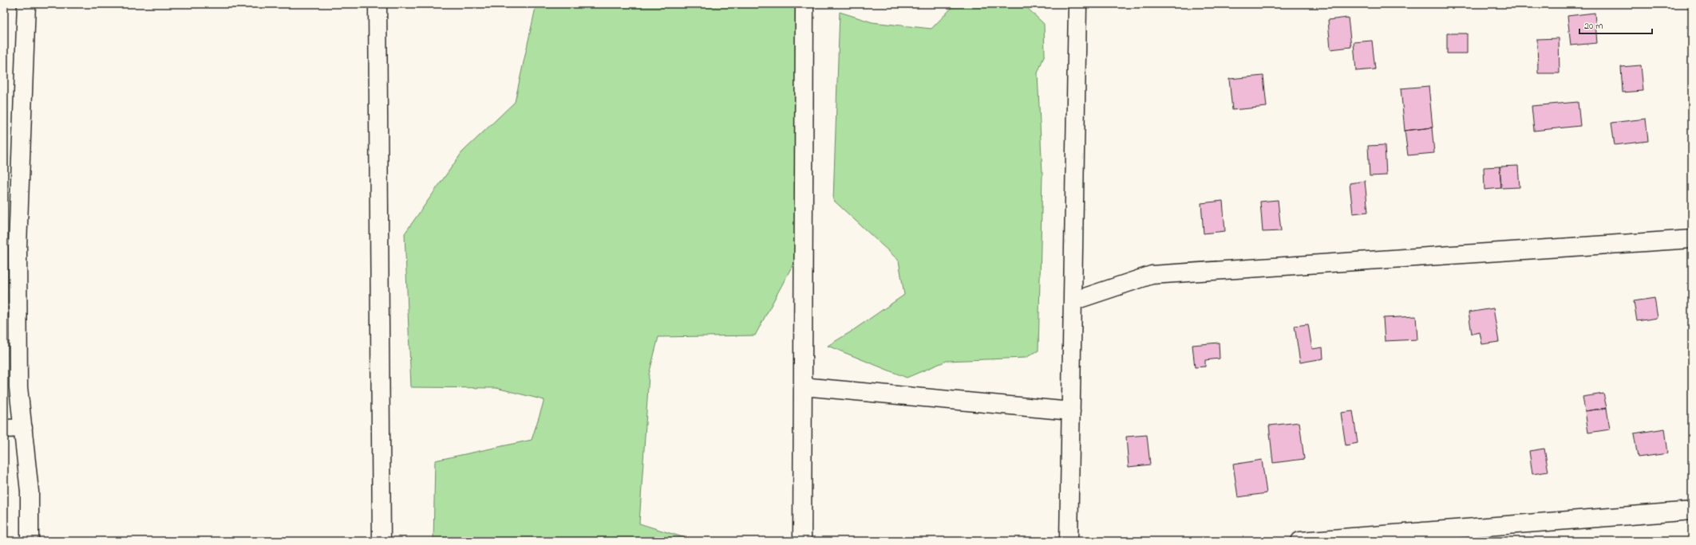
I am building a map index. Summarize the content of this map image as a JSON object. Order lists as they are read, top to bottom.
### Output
{
  "scale_bar": "20 m"
}
